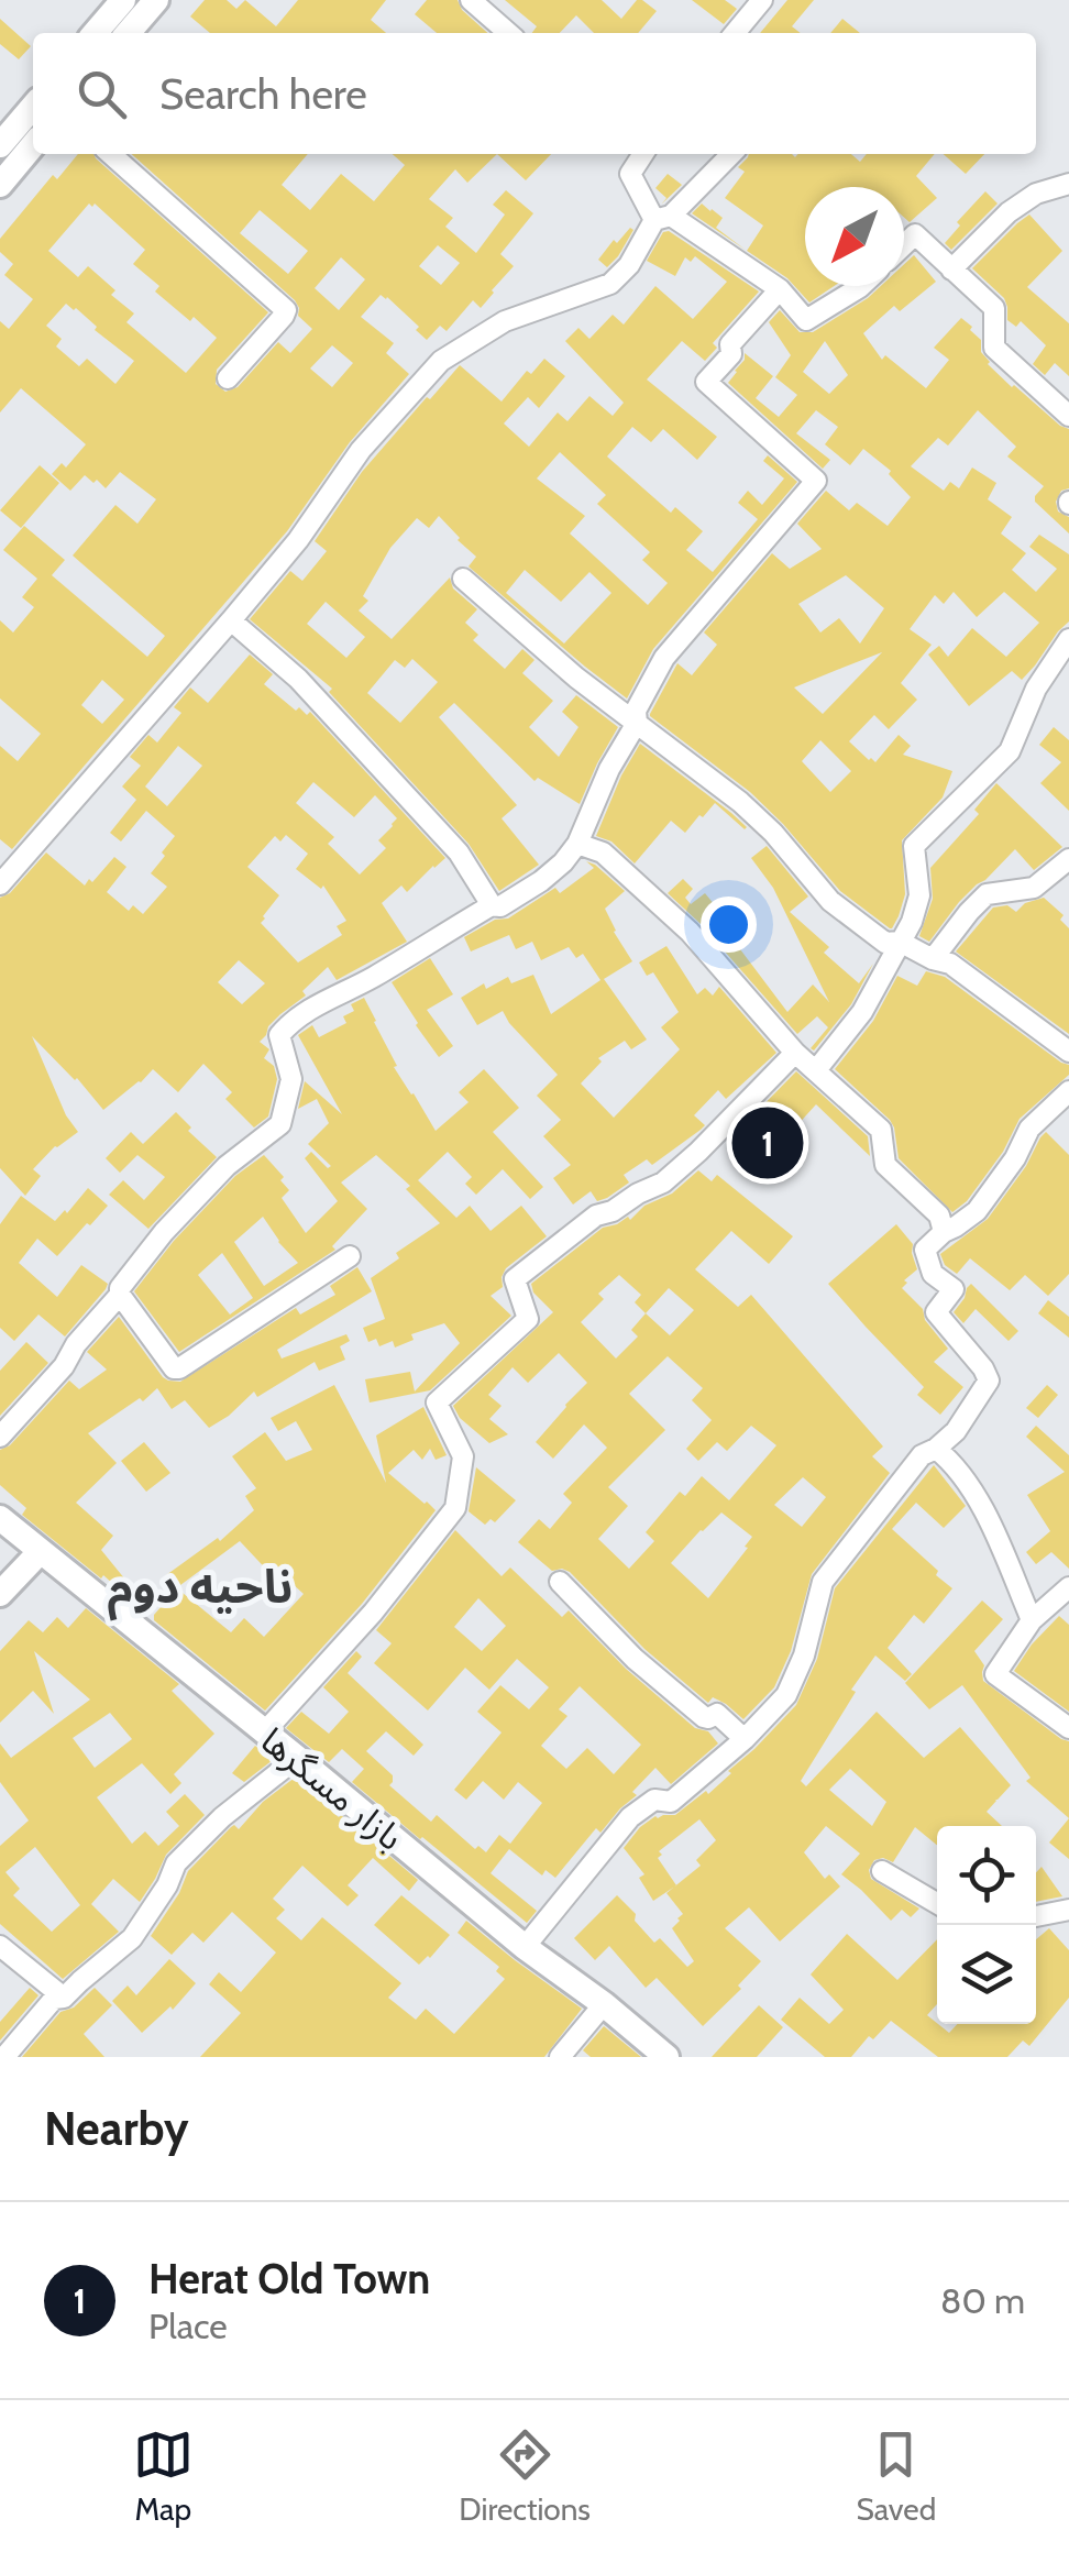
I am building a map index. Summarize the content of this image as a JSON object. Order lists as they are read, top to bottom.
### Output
{
  "streets": {
    "street": ["بازار مسگرها"]
  },
  "districts": ["ناحیه دوم"],
  "north": "bottom left",
  "page": {
    "search": "Search here",
    "pins": "1",
    "heading": "Nearby",
    "list": [
      {
        "mark": "1",
        "name": "Herat Old Town",
        "note": "Place",
        "value": "80 m"
      }
    ],
    "nav": ["Map", "Directions", "Saved"]
  }
}
